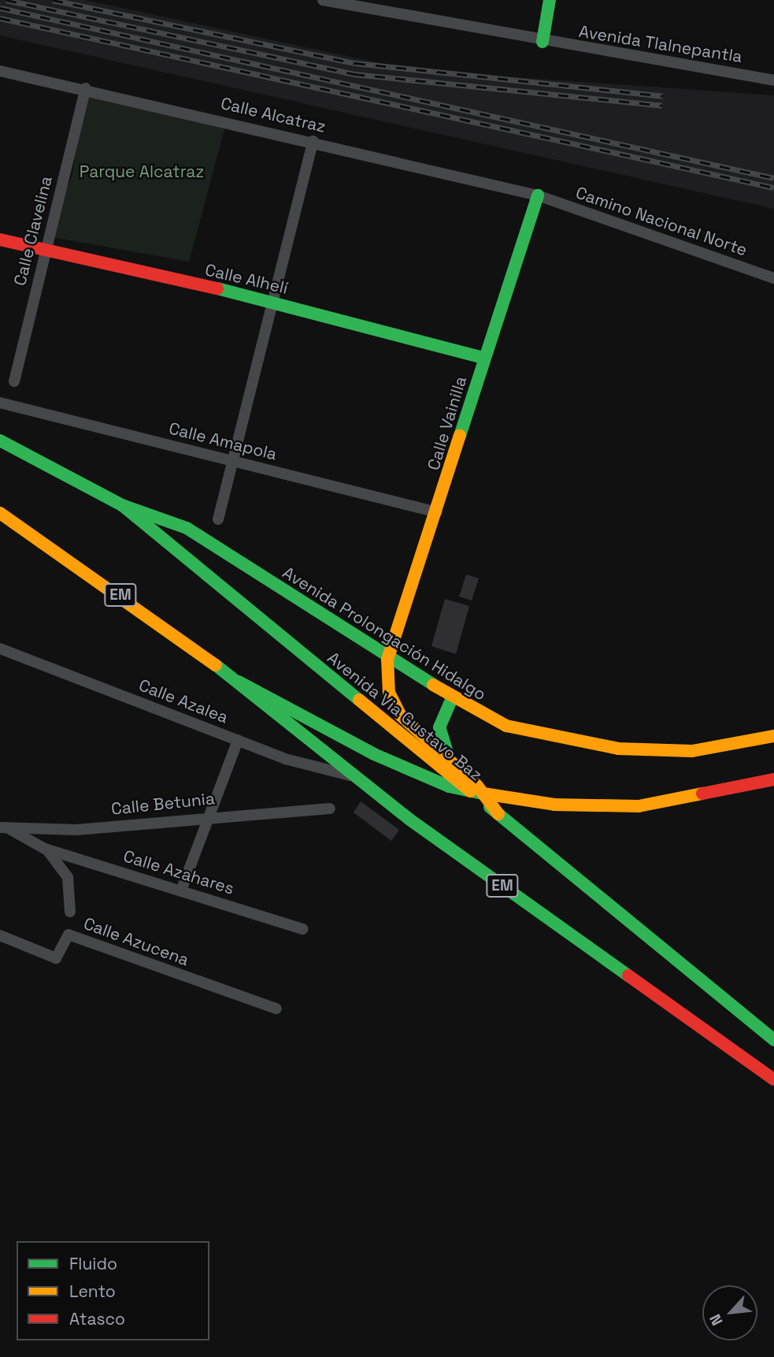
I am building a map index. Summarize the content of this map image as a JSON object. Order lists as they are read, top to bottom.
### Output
{
  "streets": {
    "main road": [
      "Calle Alhelí",
      "Calle Vainilla",
      "EM",
      "Avenida Prolongación Hidalgo",
      "Avenida Via Gustavo Baz"
    ],
    "street": [
      "Avenida Tlalnepantla",
      "Calle Alcatraz",
      "Camino Nacional Norte",
      "Calle Clavelina",
      "Calle Amapola",
      "Calle Azalea",
      "Calle Betunia",
      "Calle Azahares",
      "Calle Azucena"
    ]
  },
  "crossings": [
    ["Calle Alcatraz", "Camino Nacional Norte"],
    ["Calle Alcatraz", "Calle Clavelina"],
    ["Calle Alcatraz", "Calle Vainilla"],
    ["Camino Nacional Norte", "Calle Vainilla"],
    ["Calle Clavelina", "Calle Alhelí"],
    ["Calle Alhelí", "Calle Vainilla"],
    ["Calle Vainilla", "Calle Amapola"],
    ["Calle Vainilla", "Avenida Prolongación Hidalgo"],
    ["EM", "Calle Azalea"],
    ["Avenida Prolongación Hidalgo", "Avenida Via Gustavo Baz"],
    ["Calle Betunia", "Calle Azahares"]
  ],
  "parks": ["Parque Alcatraz"],
  "legend": ["Fluido", "Lento", "Atasco"],
  "north": "bottom left"
}
